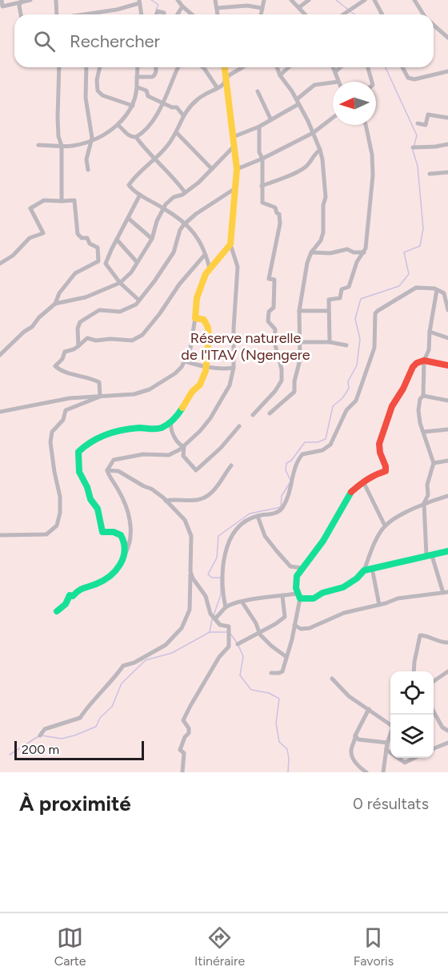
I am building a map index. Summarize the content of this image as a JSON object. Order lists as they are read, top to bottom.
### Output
{
  "parks": ["Réserve naturelle de l'ITAV (Ngengere"],
  "scale_bar": "200 m",
  "north": "left",
  "page": {
    "search": "Rechercher",
    "scale": "200 m",
    "heading": ["À proximité", "0 résultats"],
    "nav": ["Carte", "Itinéraire", "Favoris"]
  }
}
